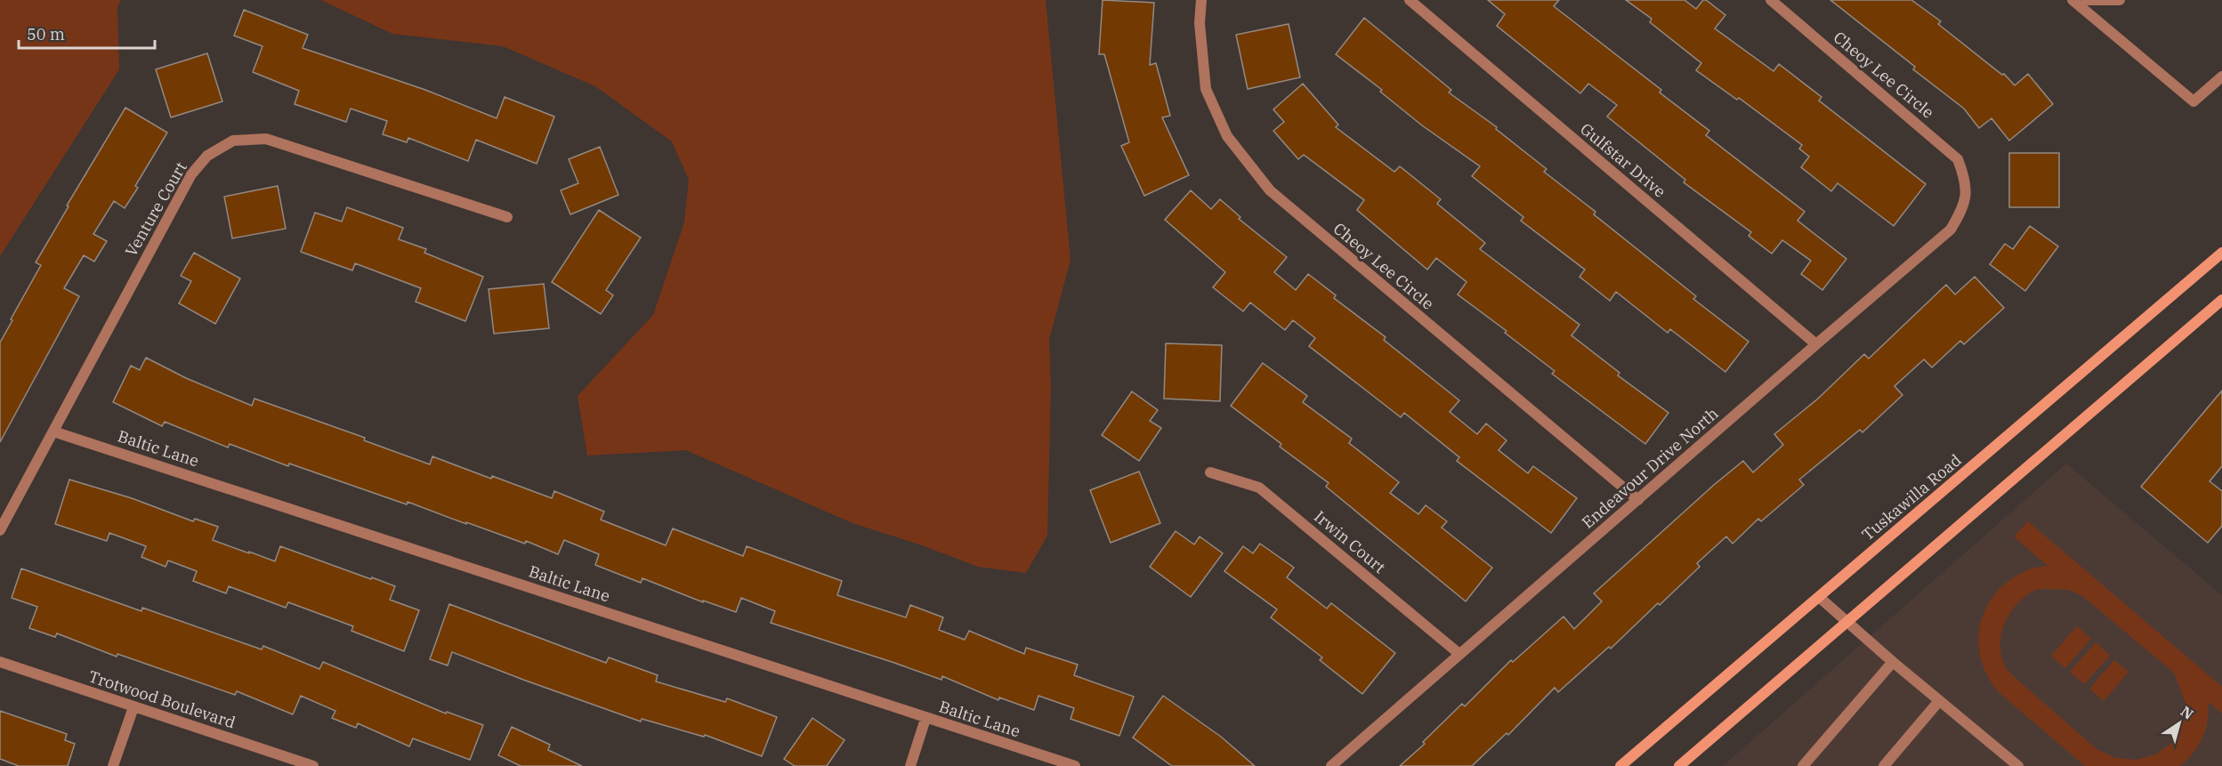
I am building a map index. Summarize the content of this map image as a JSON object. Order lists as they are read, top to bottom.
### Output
{
  "streets": {
    "main road": ["Tuskawilla Road"],
    "street": [
      "Cheoy Lee Circle",
      "Gulfstar Drive",
      "Venture Court",
      "Baltic Lane",
      "Endeavour Drive North",
      "Irwin Court",
      "Trotwood Boulevard"
    ]
  },
  "crossings": [
    ["Cheoy Lee Circle", "Endeavour Drive North"],
    ["Gulfstar Drive", "Endeavour Drive North"],
    ["Venture Court", "Baltic Lane"],
    ["Endeavour Drive North", "Irwin Court"]
  ],
  "scale_bar": "50 m",
  "north": "top right"
}
